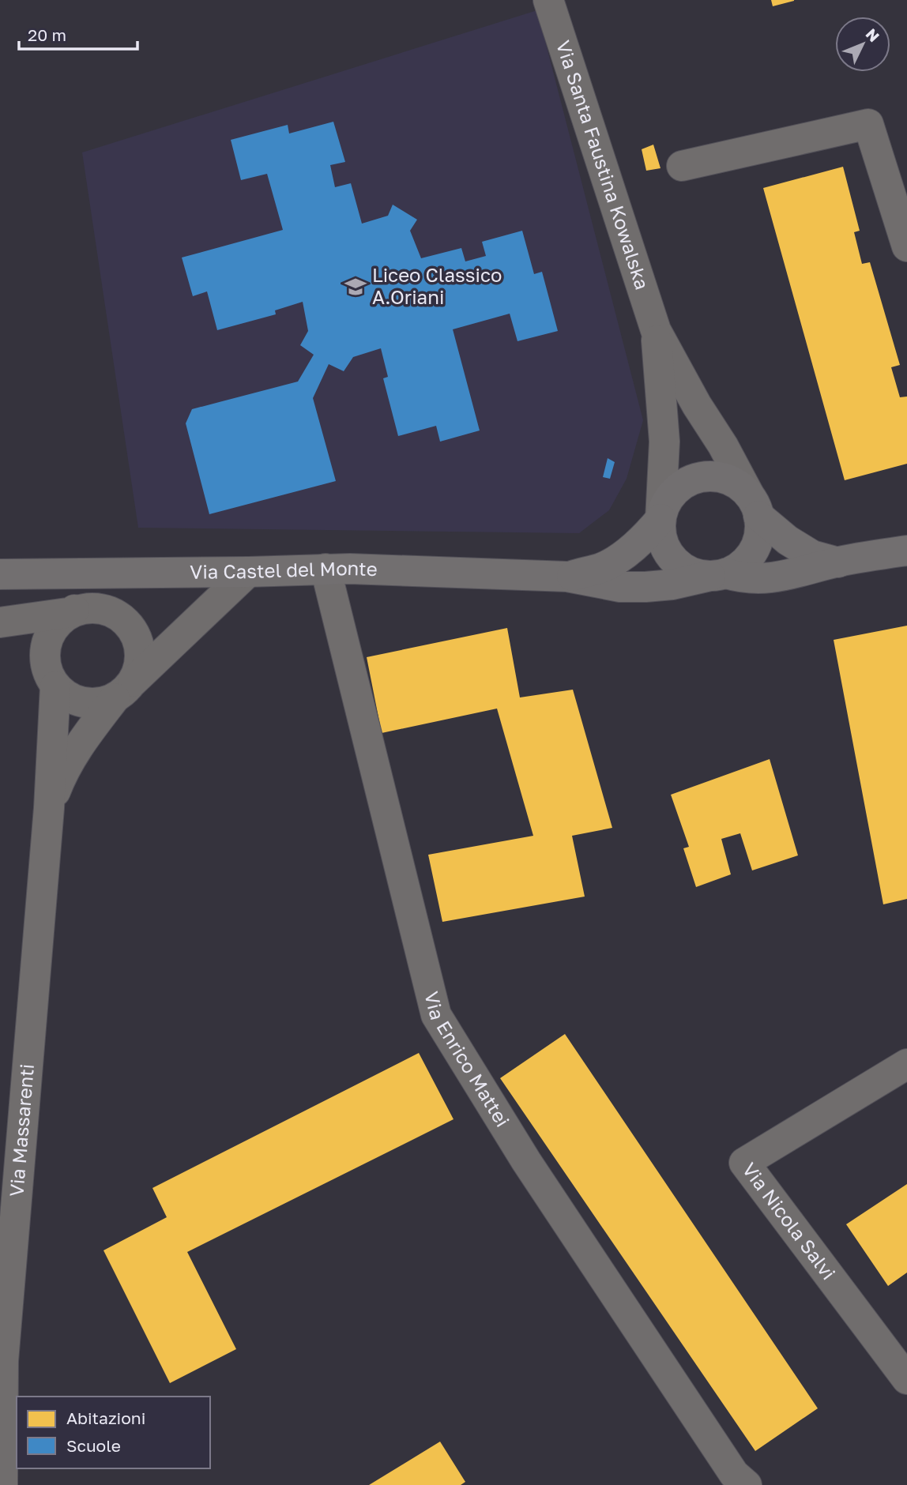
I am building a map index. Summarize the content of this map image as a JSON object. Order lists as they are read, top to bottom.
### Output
{
  "streets": {
    "main road": ["Via Castel del Monte"],
    "street": [
      "Via Santa Faustina Kowalska",
      "Via Enrico Mattei",
      "Via Massarenti",
      "Via Nicola Salvi"
    ]
  },
  "crossings": [
    ["Via Castel del Monte", "Via Enrico Mattei"]
  ],
  "places": {
    "school or university": ["Liceo Classico A.Oriani"]
  },
  "legend": ["Abitazioni", "Scuole"],
  "scale_bar": "20 m",
  "north": "top right"
}
